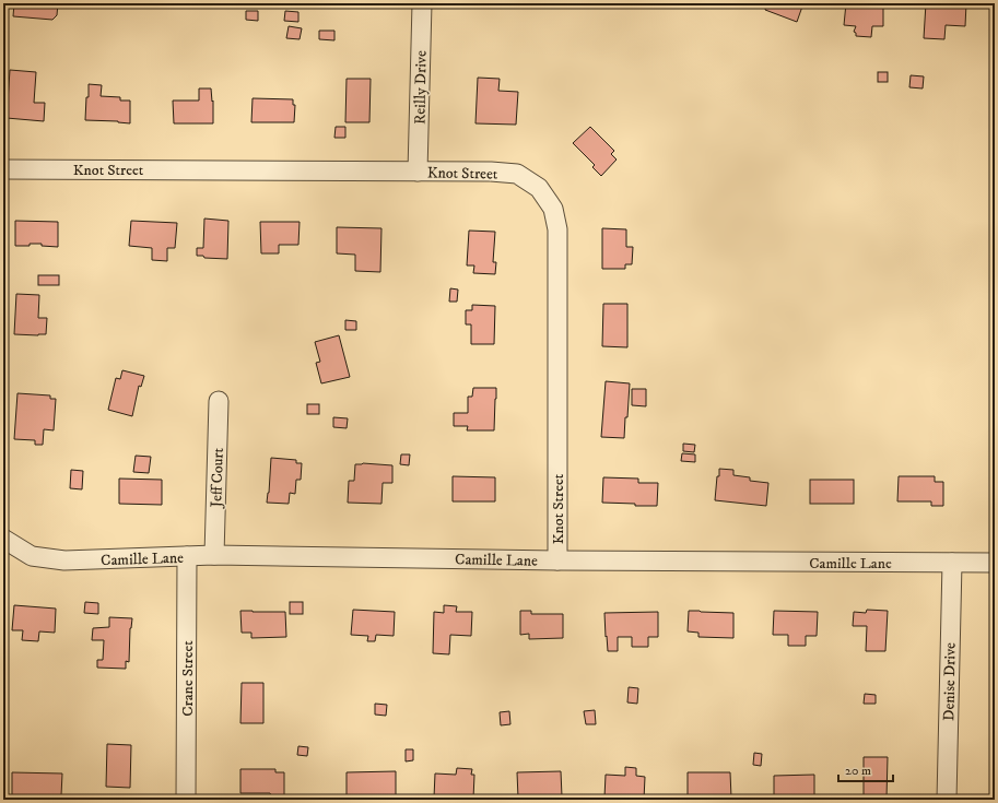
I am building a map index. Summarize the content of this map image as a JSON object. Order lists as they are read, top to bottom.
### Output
{
  "streets": {
    "street": [
      "Reilly Drive",
      "Knot Street",
      "Jeff Court",
      "Camille Lane",
      "Crane Street",
      "Denise Drive"
    ]
  },
  "crossings": [
    ["Reilly Drive", "Knot Street"],
    ["Knot Street", "Camille Lane"],
    ["Jeff Court", "Camille Lane"],
    ["Camille Lane", "Crane Street"],
    ["Camille Lane", "Denise Drive"]
  ],
  "scale_bar": "20 m"
}
